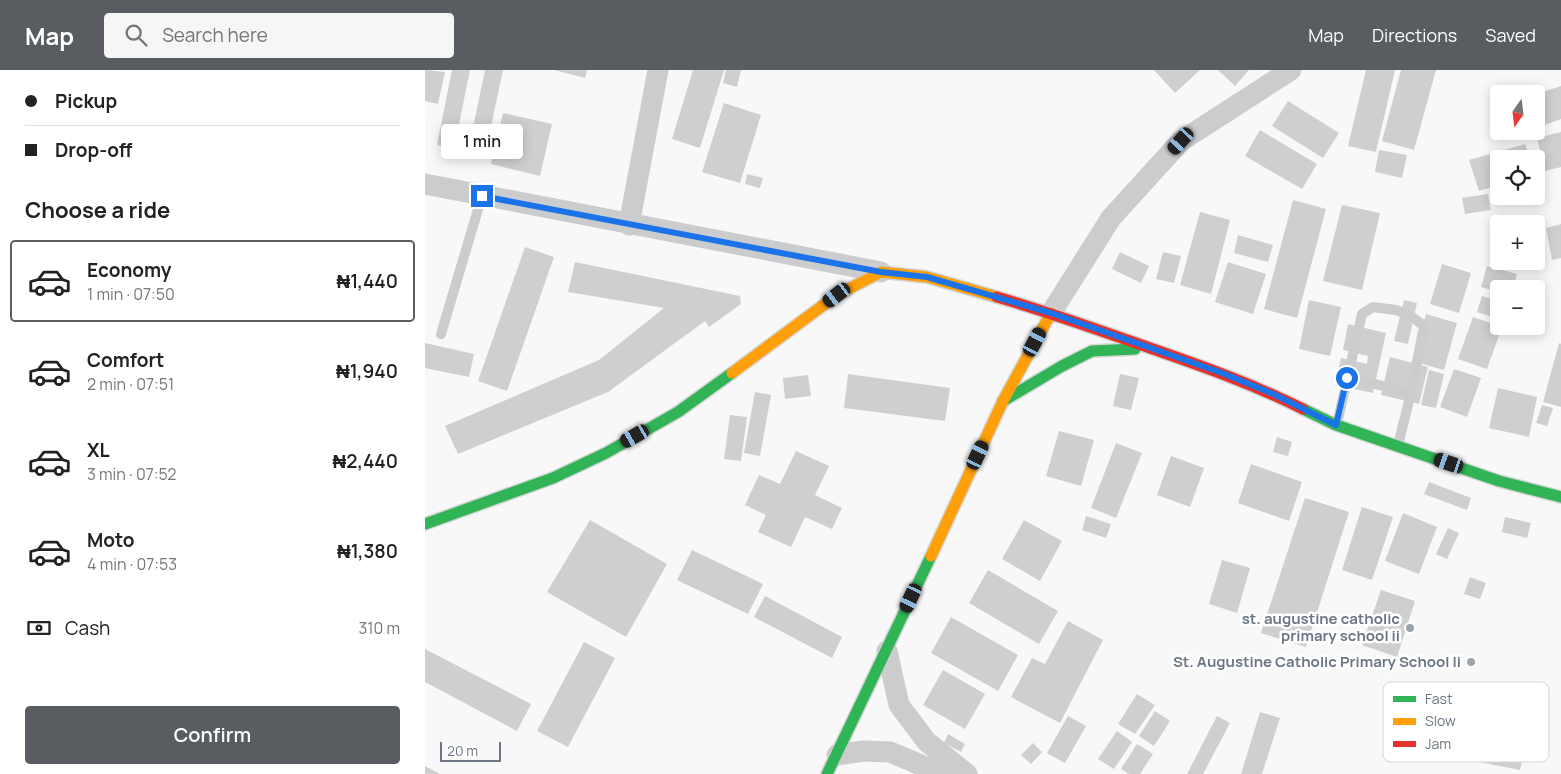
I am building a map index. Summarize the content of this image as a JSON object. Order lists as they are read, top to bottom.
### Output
{
  "places": ["st. augustine catholic primary school ii", "St. Augustine Catholic Primary School Ii"],
  "legend": ["Fast", "Slow", "Jam"],
  "scale_bar": "20 m",
  "north": "bottom",
  "page": {
    "header": "Map",
    "search": "Search here",
    "nav": ["Map", "Directions", "Saved"],
    "banner": ["Pickup", "Drop-off"],
    "map_buttons": ["+", "−"],
    "bubble": "1 min",
    "heading": "Choose a ride",
    "list": [
      {
        "name": "Economy",
        "note": "1 min · 07:50",
        "value": "₦1,440"
      },
      {
        "name": "Comfort",
        "note": "2 min · 07:51",
        "value": "₦1,940"
      },
      {
        "name": "XL",
        "note": "3 min · 07:52",
        "value": "₦2,440"
      },
      {
        "name": "Moto",
        "note": "4 min · 07:53",
        "value": "₦1,380"
      }
    ],
    "pay": ["Cash", "310 m"],
    "buttons": "Confirm",
    "scale": "20 m"
  }
}
